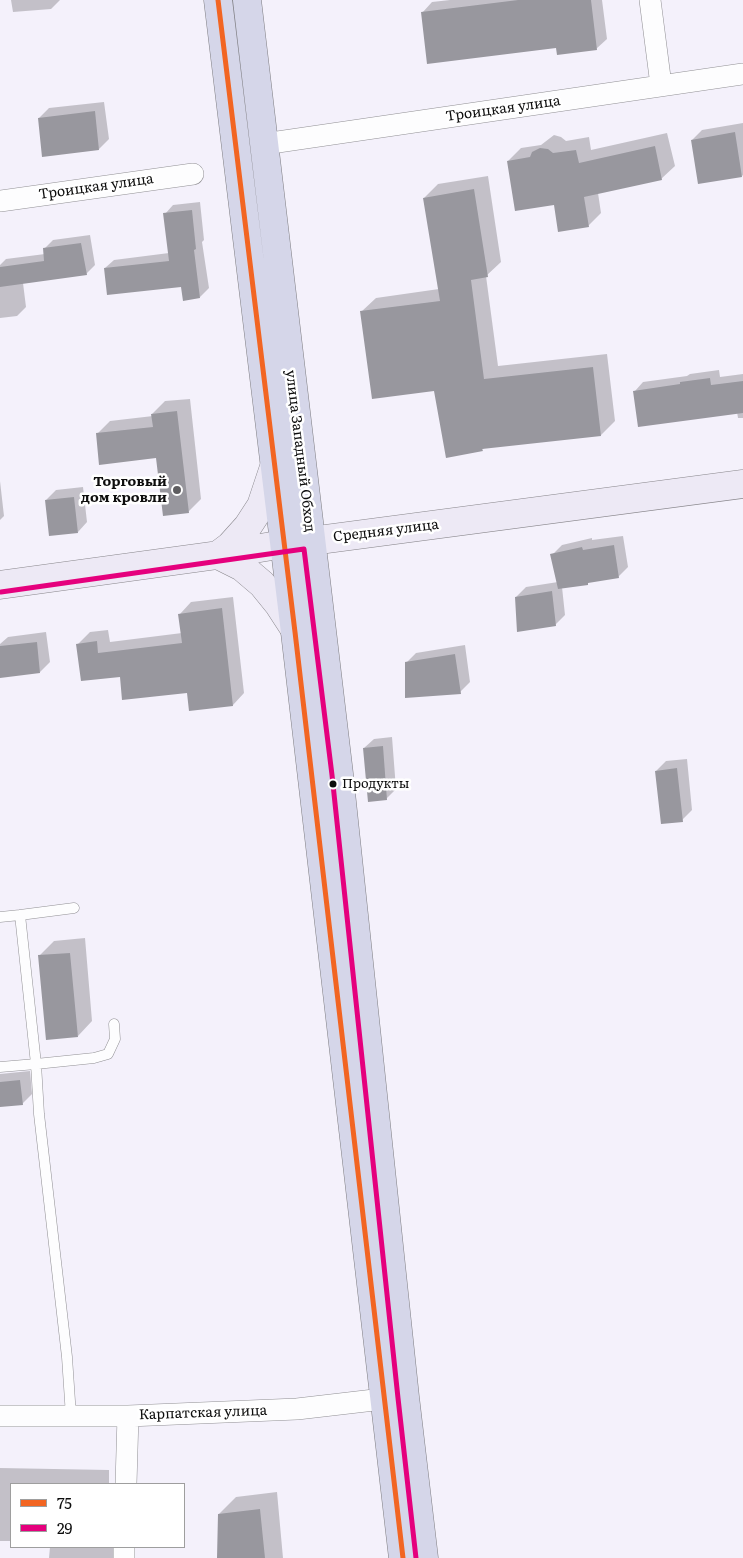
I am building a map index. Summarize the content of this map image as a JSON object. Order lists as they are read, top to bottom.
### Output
{
  "streets": {
    "highway": ["улица Западный Обход", "Средняя улица"],
    "street": ["Троицкая улица", "Карпатская улица"]
  },
  "crossings": [
    ["Троицкая улица", "улица Западный Обход"],
    ["улица Западный Обход", "Средняя улица"],
    ["улица Западный Обход", "Карпатская улица"]
  ],
  "places": ["Торговый дом кровли", "Продукты"],
  "lines": ["transit line 75", "transit line 29"],
  "legend": ["75", "29"]
}
